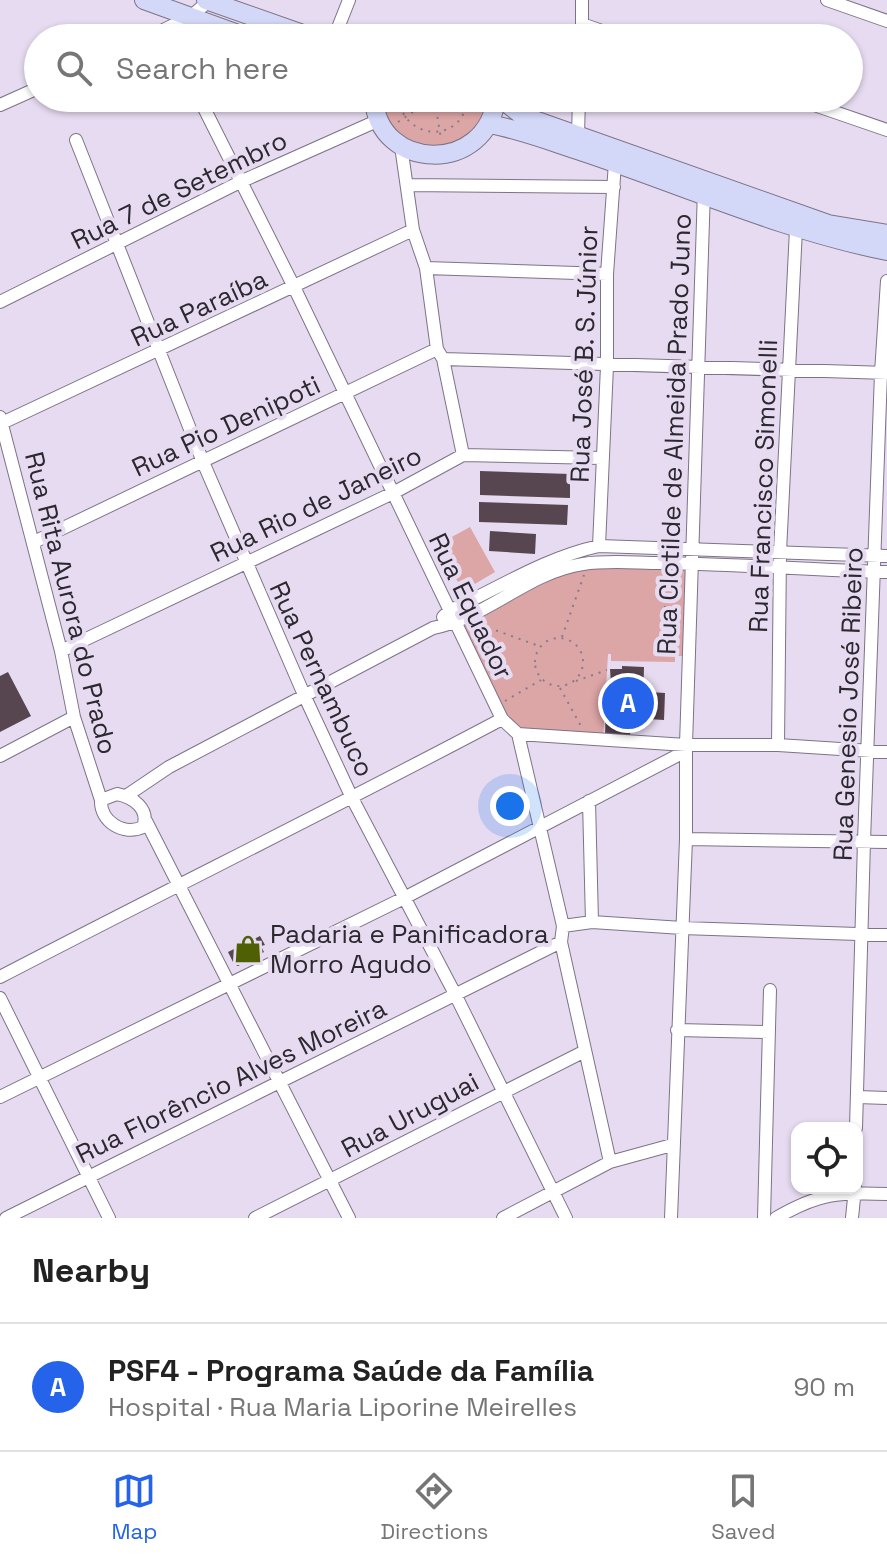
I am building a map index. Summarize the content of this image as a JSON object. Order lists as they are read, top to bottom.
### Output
{
  "streets": {
    "street": [
      "Rua 7 de Setembro",
      "Rua Paraíba",
      "Rua José B. S. Júnior",
      "Rua Pio Denipoti",
      "Rua Clotilde de Almeida Prado Juno",
      "Rua Francisco Simonelli",
      "Rua Rio de Janeiro",
      "Rua Rita Aurora do Prado",
      "Rua Equador",
      "Rua Pernambuco",
      "Rua Genesio José Ribeiro",
      "Rua Florêncio Alves Moreira",
      "Rua Uruguai"
    ]
  },
  "crossings": [
    ["Rua 7 de Setembro", "Rua Equador"],
    ["Rua 7 de Setembro", "Rua Pernambuco"],
    ["Rua Paraíba", "Rua Rita Aurora do Prado"],
    ["Rua Paraíba", "Rua Equador"],
    ["Rua Paraíba", "Rua Pernambuco"],
    ["Rua José B. S. Júnior", "Rua Pio Denipoti"],
    ["Rua José B. S. Júnior", "Rua Rio de Janeiro"],
    ["Rua Pio Denipoti", "Rua Clotilde de Almeida Prado Juno"],
    ["Rua Pio Denipoti", "Rua Francisco Simonelli"],
    ["Rua Pio Denipoti", "Rua Rita Aurora do Prado"],
    ["Rua Pio Denipoti", "Rua Equador"],
    ["Rua Pio Denipoti", "Rua Pernambuco"],
    ["Rua Pio Denipoti", "Rua Genesio José Ribeiro"],
    ["Rua Rio de Janeiro", "Rua Rita Aurora do Prado"],
    ["Rua Rio de Janeiro", "Rua Equador"],
    ["Rua Rio de Janeiro", "Rua Pernambuco"],
    ["Rua Pernambuco", "Rua Florêncio Alves Moreira"],
    ["Rua Pernambuco", "Rua Uruguai"]
  ],
  "places": {
    "shop": ["Padaria e Panificadora Morro Agudo"]
  },
  "page": {
    "search": "Search here",
    "pins": "A",
    "heading": "Nearby",
    "list": [
      {
        "mark": "A",
        "name": "PSF4 - Programa Saúde da Família",
        "note": "Hospital · Rua Maria Liporine Meirelles",
        "value": "90 m"
      }
    ],
    "nav": ["Map", "Directions", "Saved"]
  }
}
